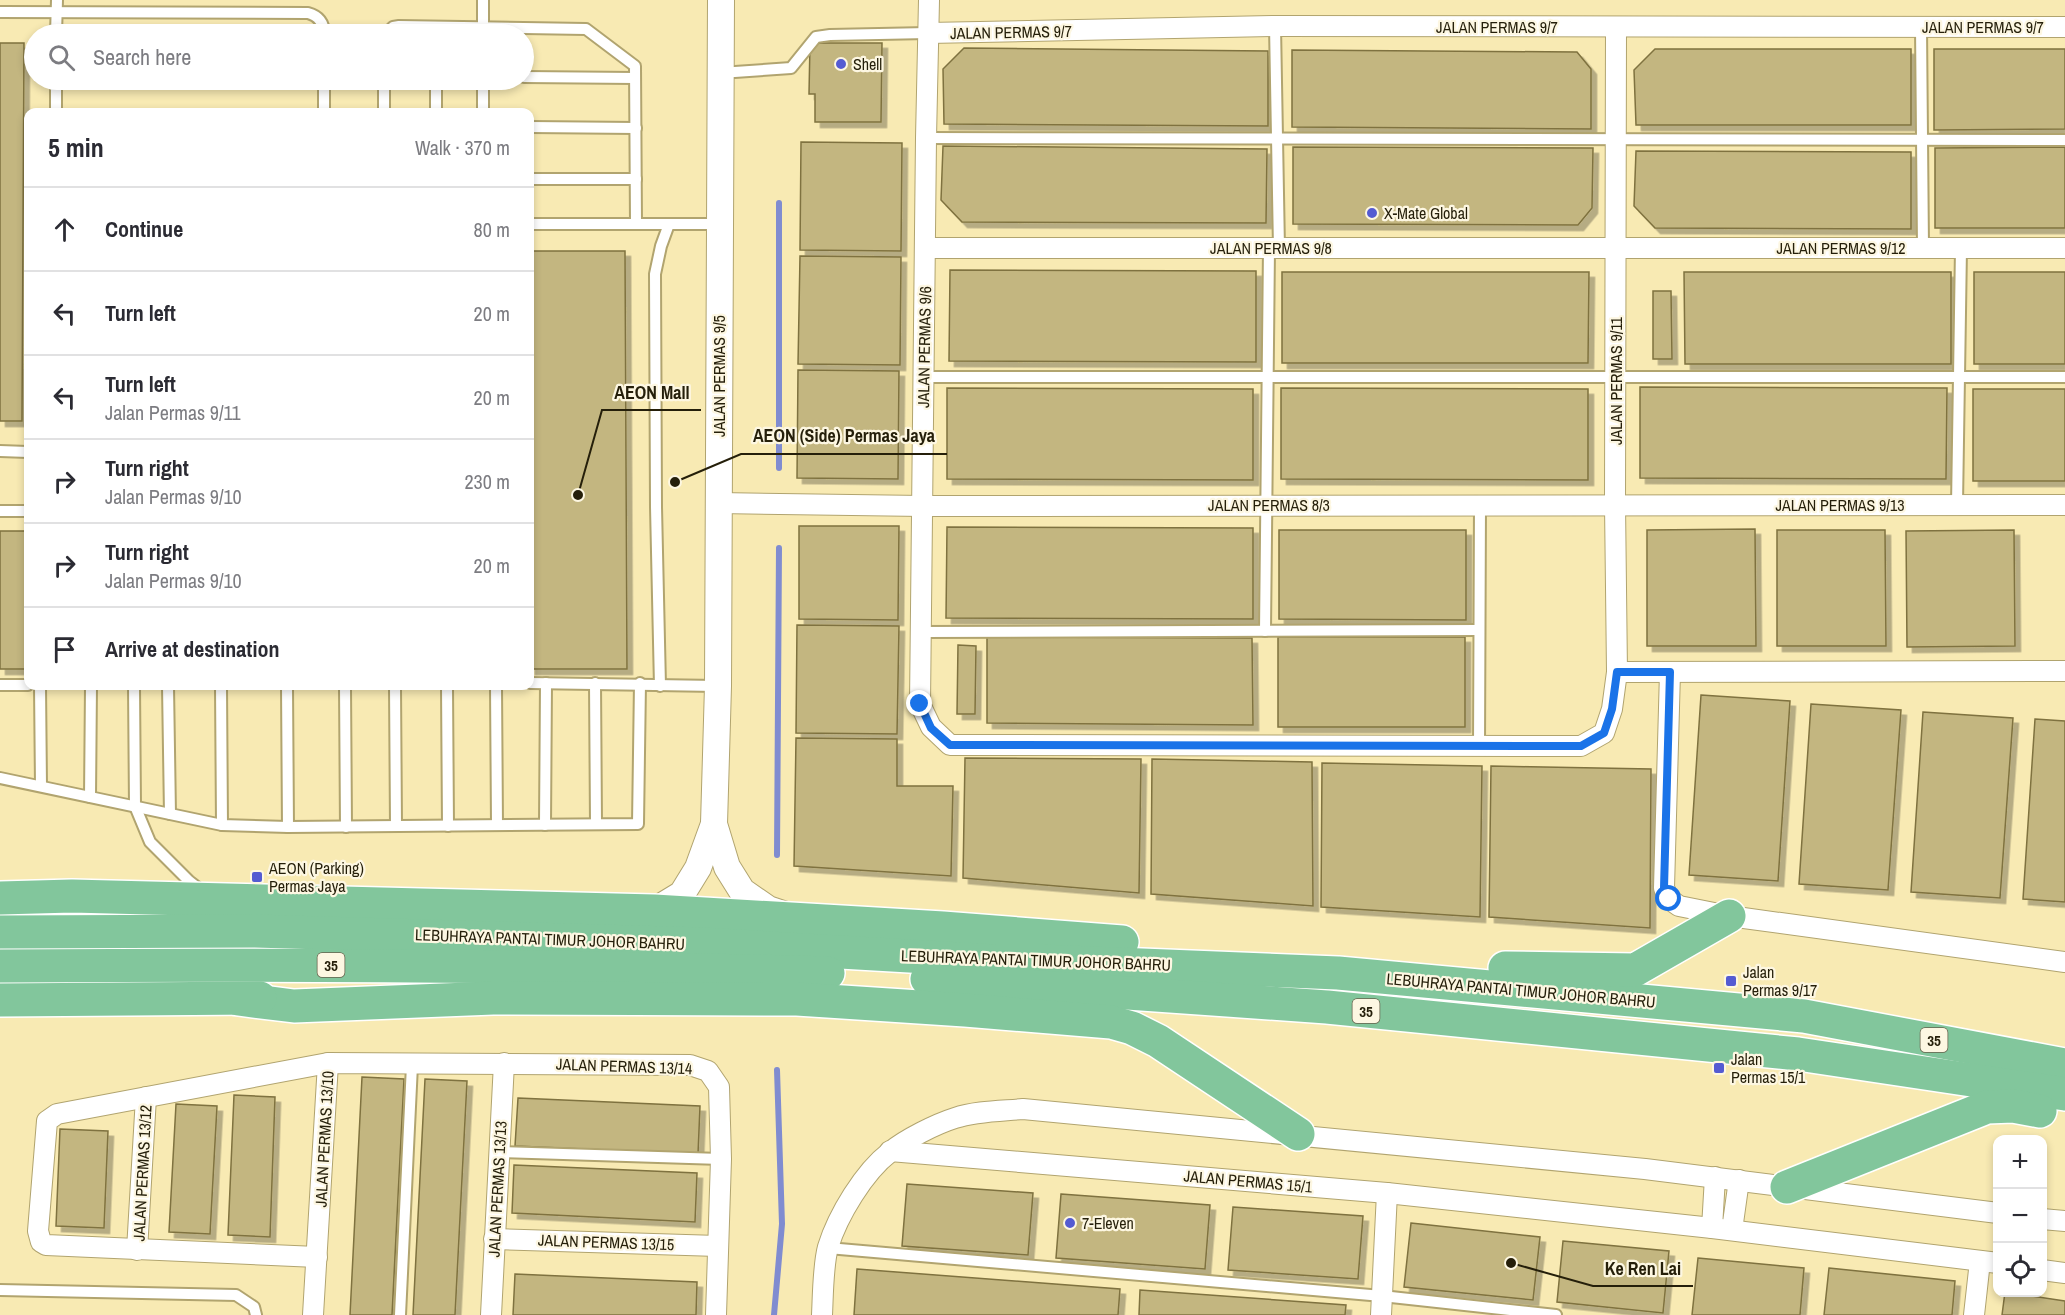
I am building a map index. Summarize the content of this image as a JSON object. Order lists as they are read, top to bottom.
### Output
{
  "streets": {
    "highway": ["LEBUHRAYA PANTAI TIMUR JOHOR BAHRU", "35"],
    "street": [
      "JALAN PERMAS 9/7",
      "JALAN PERMAS 9/8",
      "JALAN PERMAS 9/12",
      "JALAN PERMAS 9/6",
      "JALAN PERMAS 9/5",
      "JALAN PERMAS 9/11",
      "JALAN PERMAS 8/3",
      "JALAN PERMAS 9/13",
      "JALAN PERMAS 13/14",
      "JALAN PERMAS 13/10",
      "JALAN PERMAS 13/12",
      "JALAN PERMAS 15/1",
      "JALAN PERMAS 13/13",
      "JALAN PERMAS 13/15"
    ]
  },
  "crossings": [
    ["JALAN PERMAS 9/7", "JALAN PERMAS 9/6"],
    ["JALAN PERMAS 9/7", "JALAN PERMAS 9/11"],
    ["JALAN PERMAS 9/8", "JALAN PERMAS 9/12"],
    ["JALAN PERMAS 9/8", "JALAN PERMAS 9/6"],
    ["JALAN PERMAS 9/8", "JALAN PERMAS 9/11"],
    ["JALAN PERMAS 9/12", "JALAN PERMAS 9/11"],
    ["JALAN PERMAS 9/6", "JALAN PERMAS 9/11"],
    ["JALAN PERMAS 9/6", "JALAN PERMAS 8/3"],
    ["JALAN PERMAS 9/5", "JALAN PERMAS 8/3"],
    ["JALAN PERMAS 9/11", "JALAN PERMAS 8/3"],
    ["JALAN PERMAS 9/11", "JALAN PERMAS 9/13"],
    ["JALAN PERMAS 8/3", "JALAN PERMAS 9/13"],
    ["JALAN PERMAS 13/14", "JALAN PERMAS 13/10"],
    ["JALAN PERMAS 13/14", "JALAN PERMAS 13/13"],
    ["JALAN PERMAS 13/14", "JALAN PERMAS 13/15"],
    ["JALAN PERMAS 13/10", "JALAN PERMAS 13/12"],
    ["JALAN PERMAS 13/13", "JALAN PERMAS 13/15"]
  ],
  "places": {
    "other": [
      "Shell",
      "X-Mate Global",
      "AEON (Side) Permas Jaya",
      "AEON Mall",
      "7-Eleven",
      "Ke Ren Lai"
    ],
    "transit": ["AEON (Parking) Permas Jaya", "Jalan Permas 9/17", "Jalan Permas 15/1"]
  },
  "page": {
    "search": "Search here",
    "heading": ["5 min", "Walk · 370 m"],
    "list": [
      ["Continue", "80 m"],
      ["Turn left", "20 m"],
      ["Turn left", "Jalan Permas 9/11", "20 m"],
      ["Turn right", "Jalan Permas 9/10", "230 m"],
      ["Turn right", "Jalan Permas 9/10", "20 m"],
      "Arrive at destination"
    ],
    "map_buttons": ["+", "−"]
  }
}
